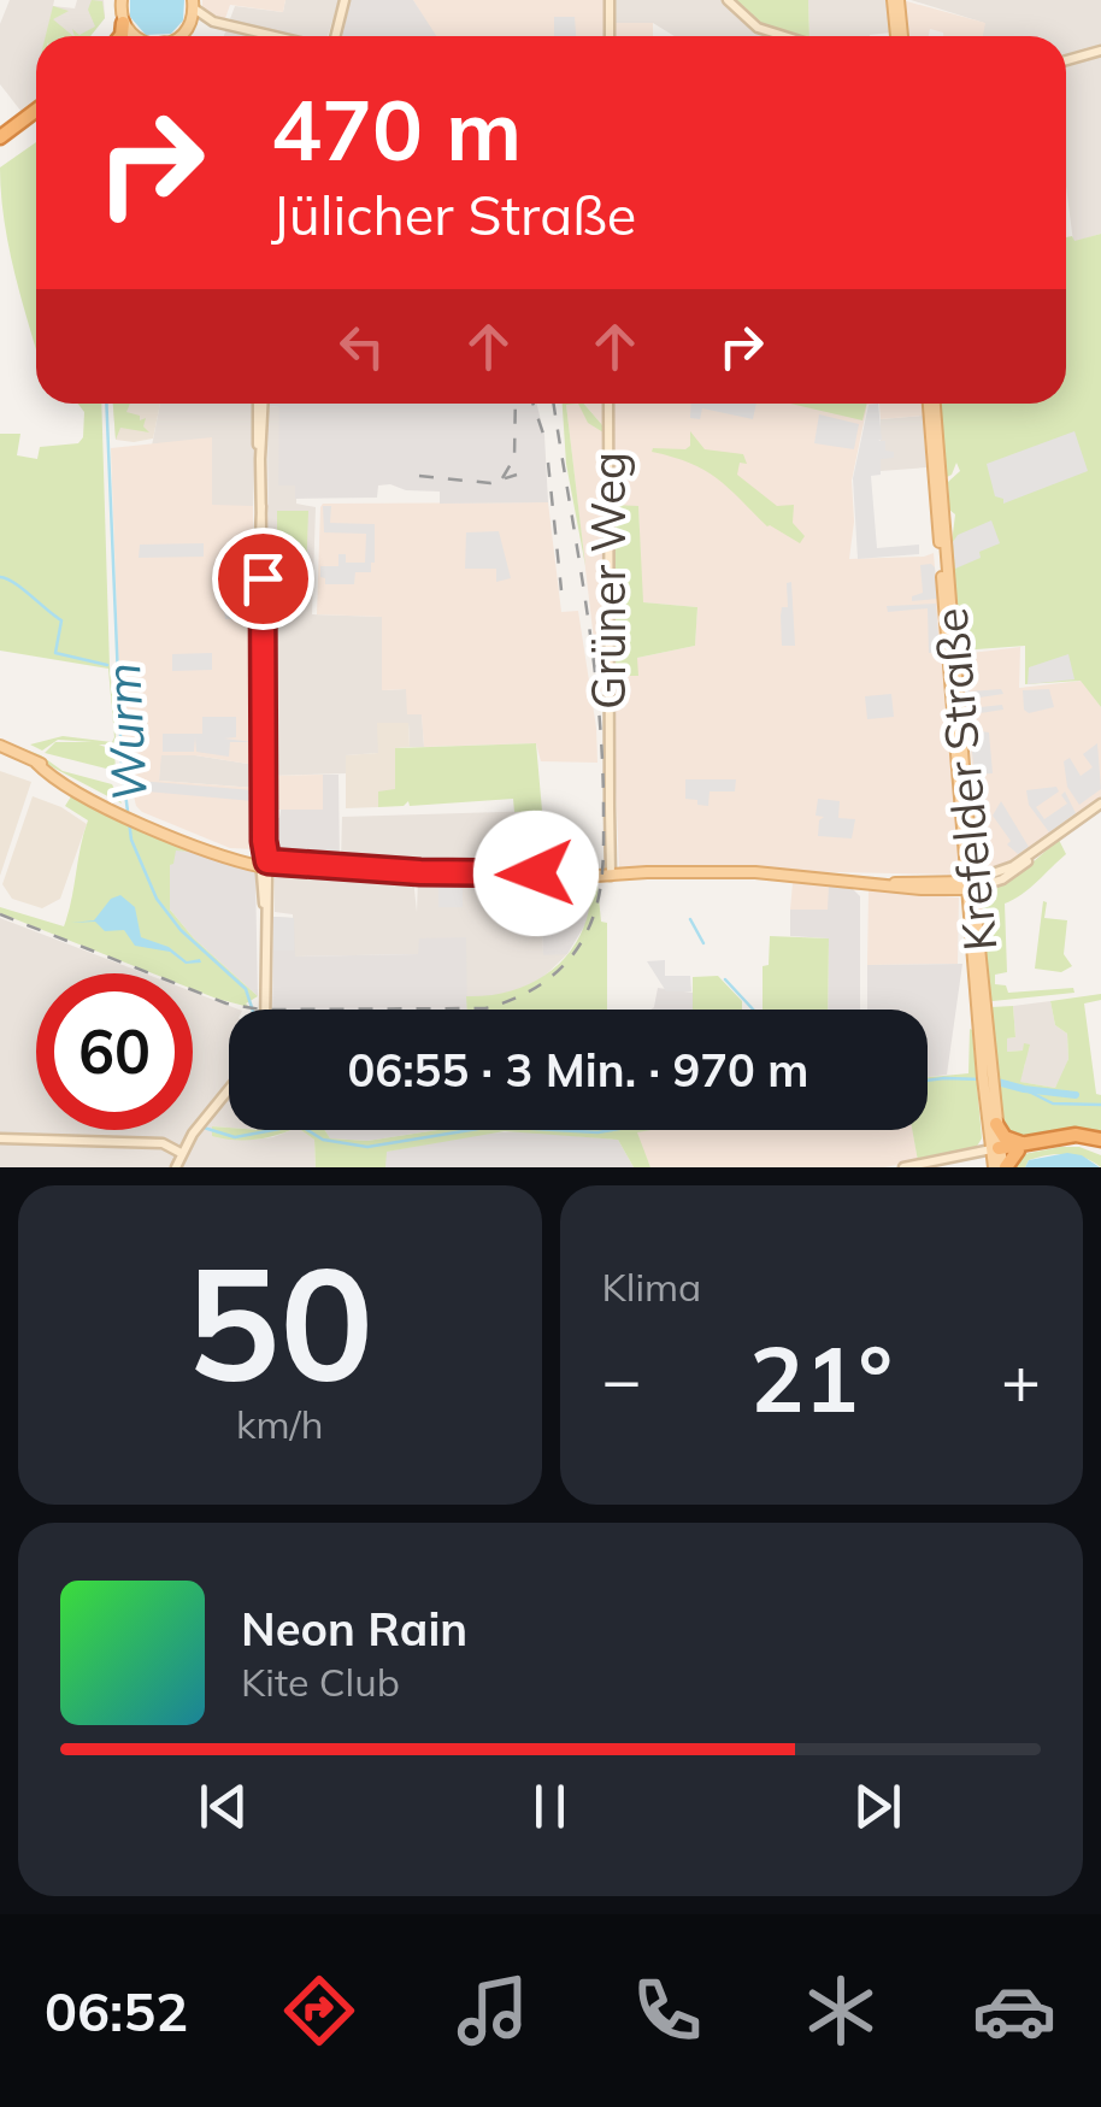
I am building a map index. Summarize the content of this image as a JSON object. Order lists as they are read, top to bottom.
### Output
{
  "streets": {
    "main road": ["Krefelder Straße"],
    "street": ["Grüner Weg"]
  },
  "water": ["Wurm"],
  "page": {
    "turn": ["470 m", "Jülicher Straße"],
    "limit": "60",
    "trip": "06:55 · 3 Min. · 970 m",
    "tile": [
      ["50", "km/h"],
      "Klima"
    ],
    "heat": ["−", "21°", "+"],
    "song": ["Neon Rain", "Kite Club"],
    "tabs": "06:52"
  }
}
